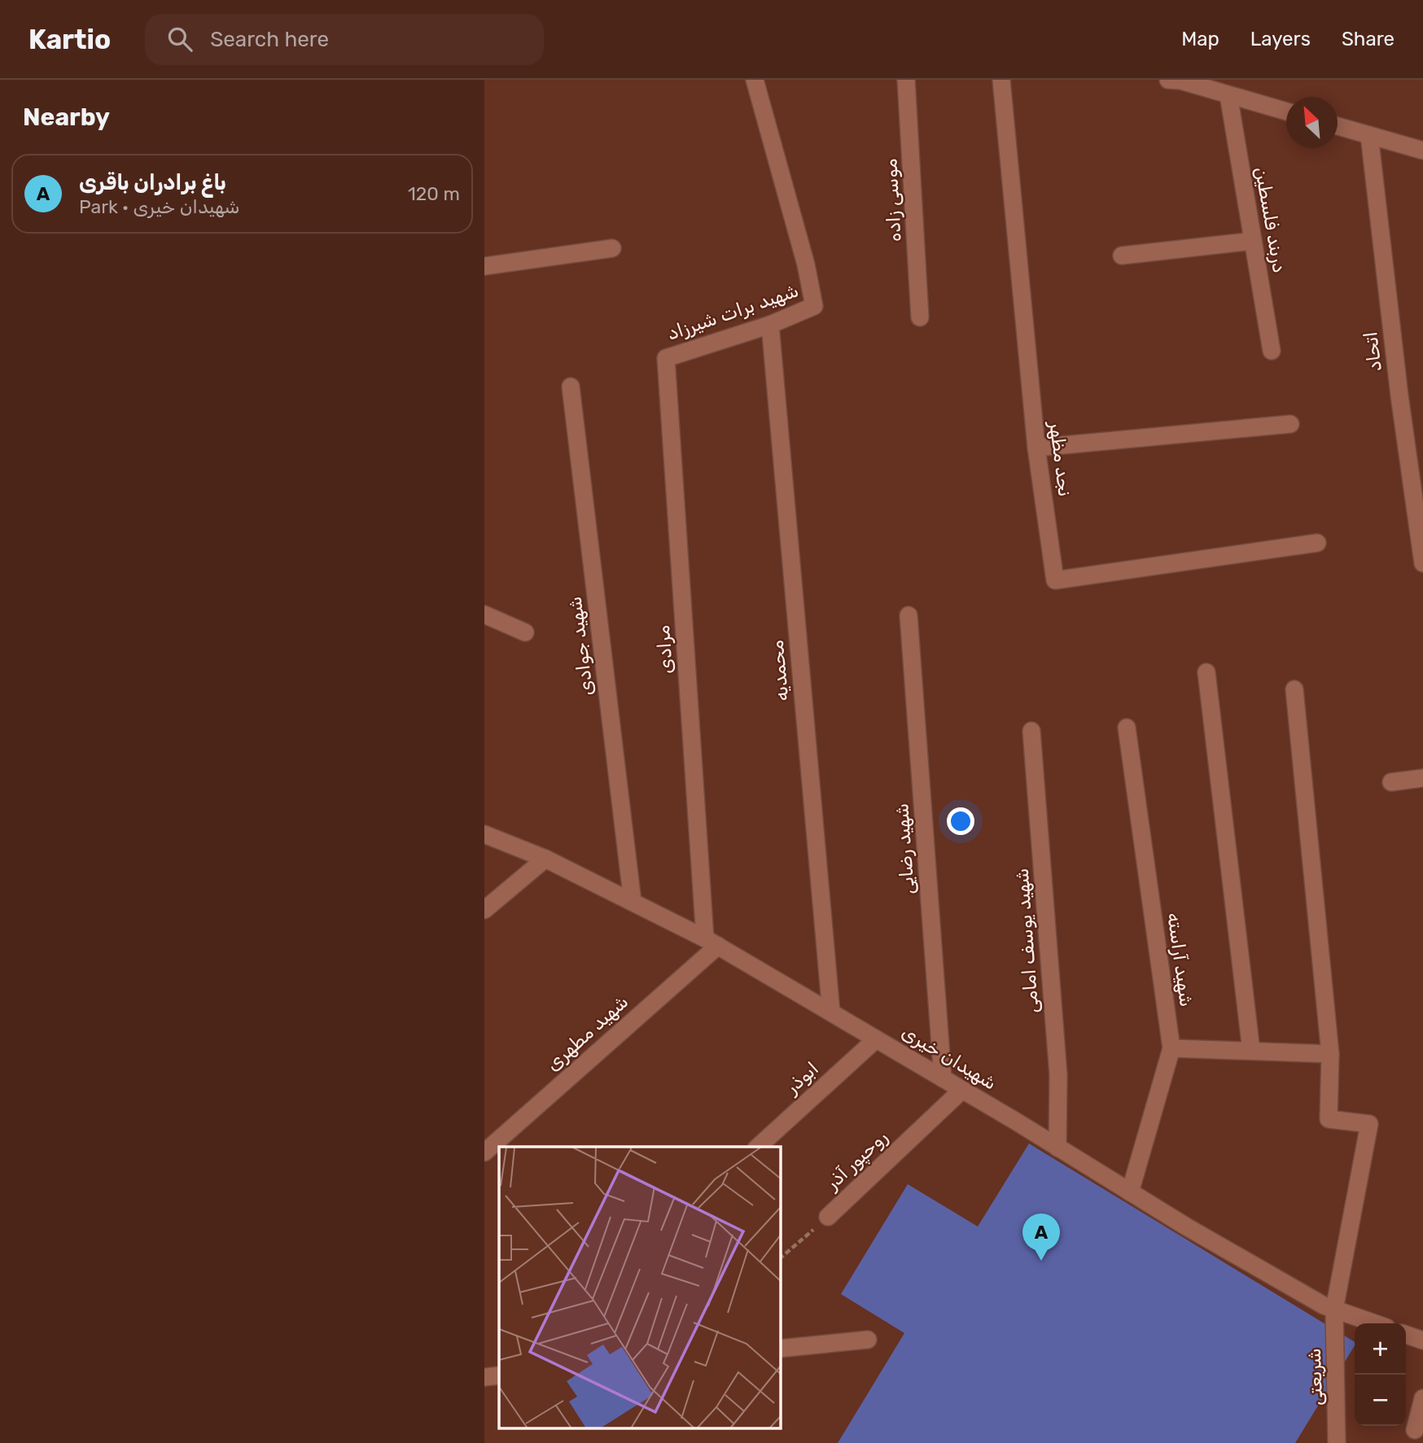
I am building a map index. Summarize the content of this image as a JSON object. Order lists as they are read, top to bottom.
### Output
{
  "streets": {
    "street": [
      "موسی زاده",
      "دربند فلسطین",
      "شهید برات شیرزاد",
      "اتحاد",
      "نجد مظهر",
      "شهید جوادی",
      "مرادی",
      "محمدیه",
      "شهید رضایی",
      "شهید یوسف امامی",
      "شهید آراسته",
      "شهید مطهری",
      "شهیدان خیری",
      "ابوذر",
      "روحپور آذر",
      "شریعتی"
    ]
  },
  "crossings": [
    ["شهید برات شیرزاد", "مرادی"],
    ["شهید برات شیرزاد", "محمدیه"],
    ["شهید جوادی", "شهیدان خیری"],
    ["مرادی", "شهید مطهری"],
    ["مرادی", "شهیدان خیری"],
    ["محمدیه", "شهیدان خیری"],
    ["شهید رضایی", "شهیدان خیری"],
    ["شهید یوسف امامی", "شهیدان خیری"],
    ["شهید آراسته", "شهیدان خیری"],
    ["شهید مطهری", "شهیدان خیری"],
    ["شهیدان خیری", "ابوذر"],
    ["شهیدان خیری", "روحپور آذر"],
    ["شهیدان خیری", "شریعتی"]
  ],
  "north": "top left",
  "page": {
    "header": "Kartio",
    "search": "Search here",
    "nav": ["Map", "Layers", "Share"],
    "heading": "Nearby",
    "list": [
      {
        "mark": "A",
        "name": "باغ برادران باقری",
        "note": "Park · شهیدان خیری",
        "value": "120 m"
      }
    ],
    "pins": "A",
    "map_buttons": ["+", "−"]
  }
}
